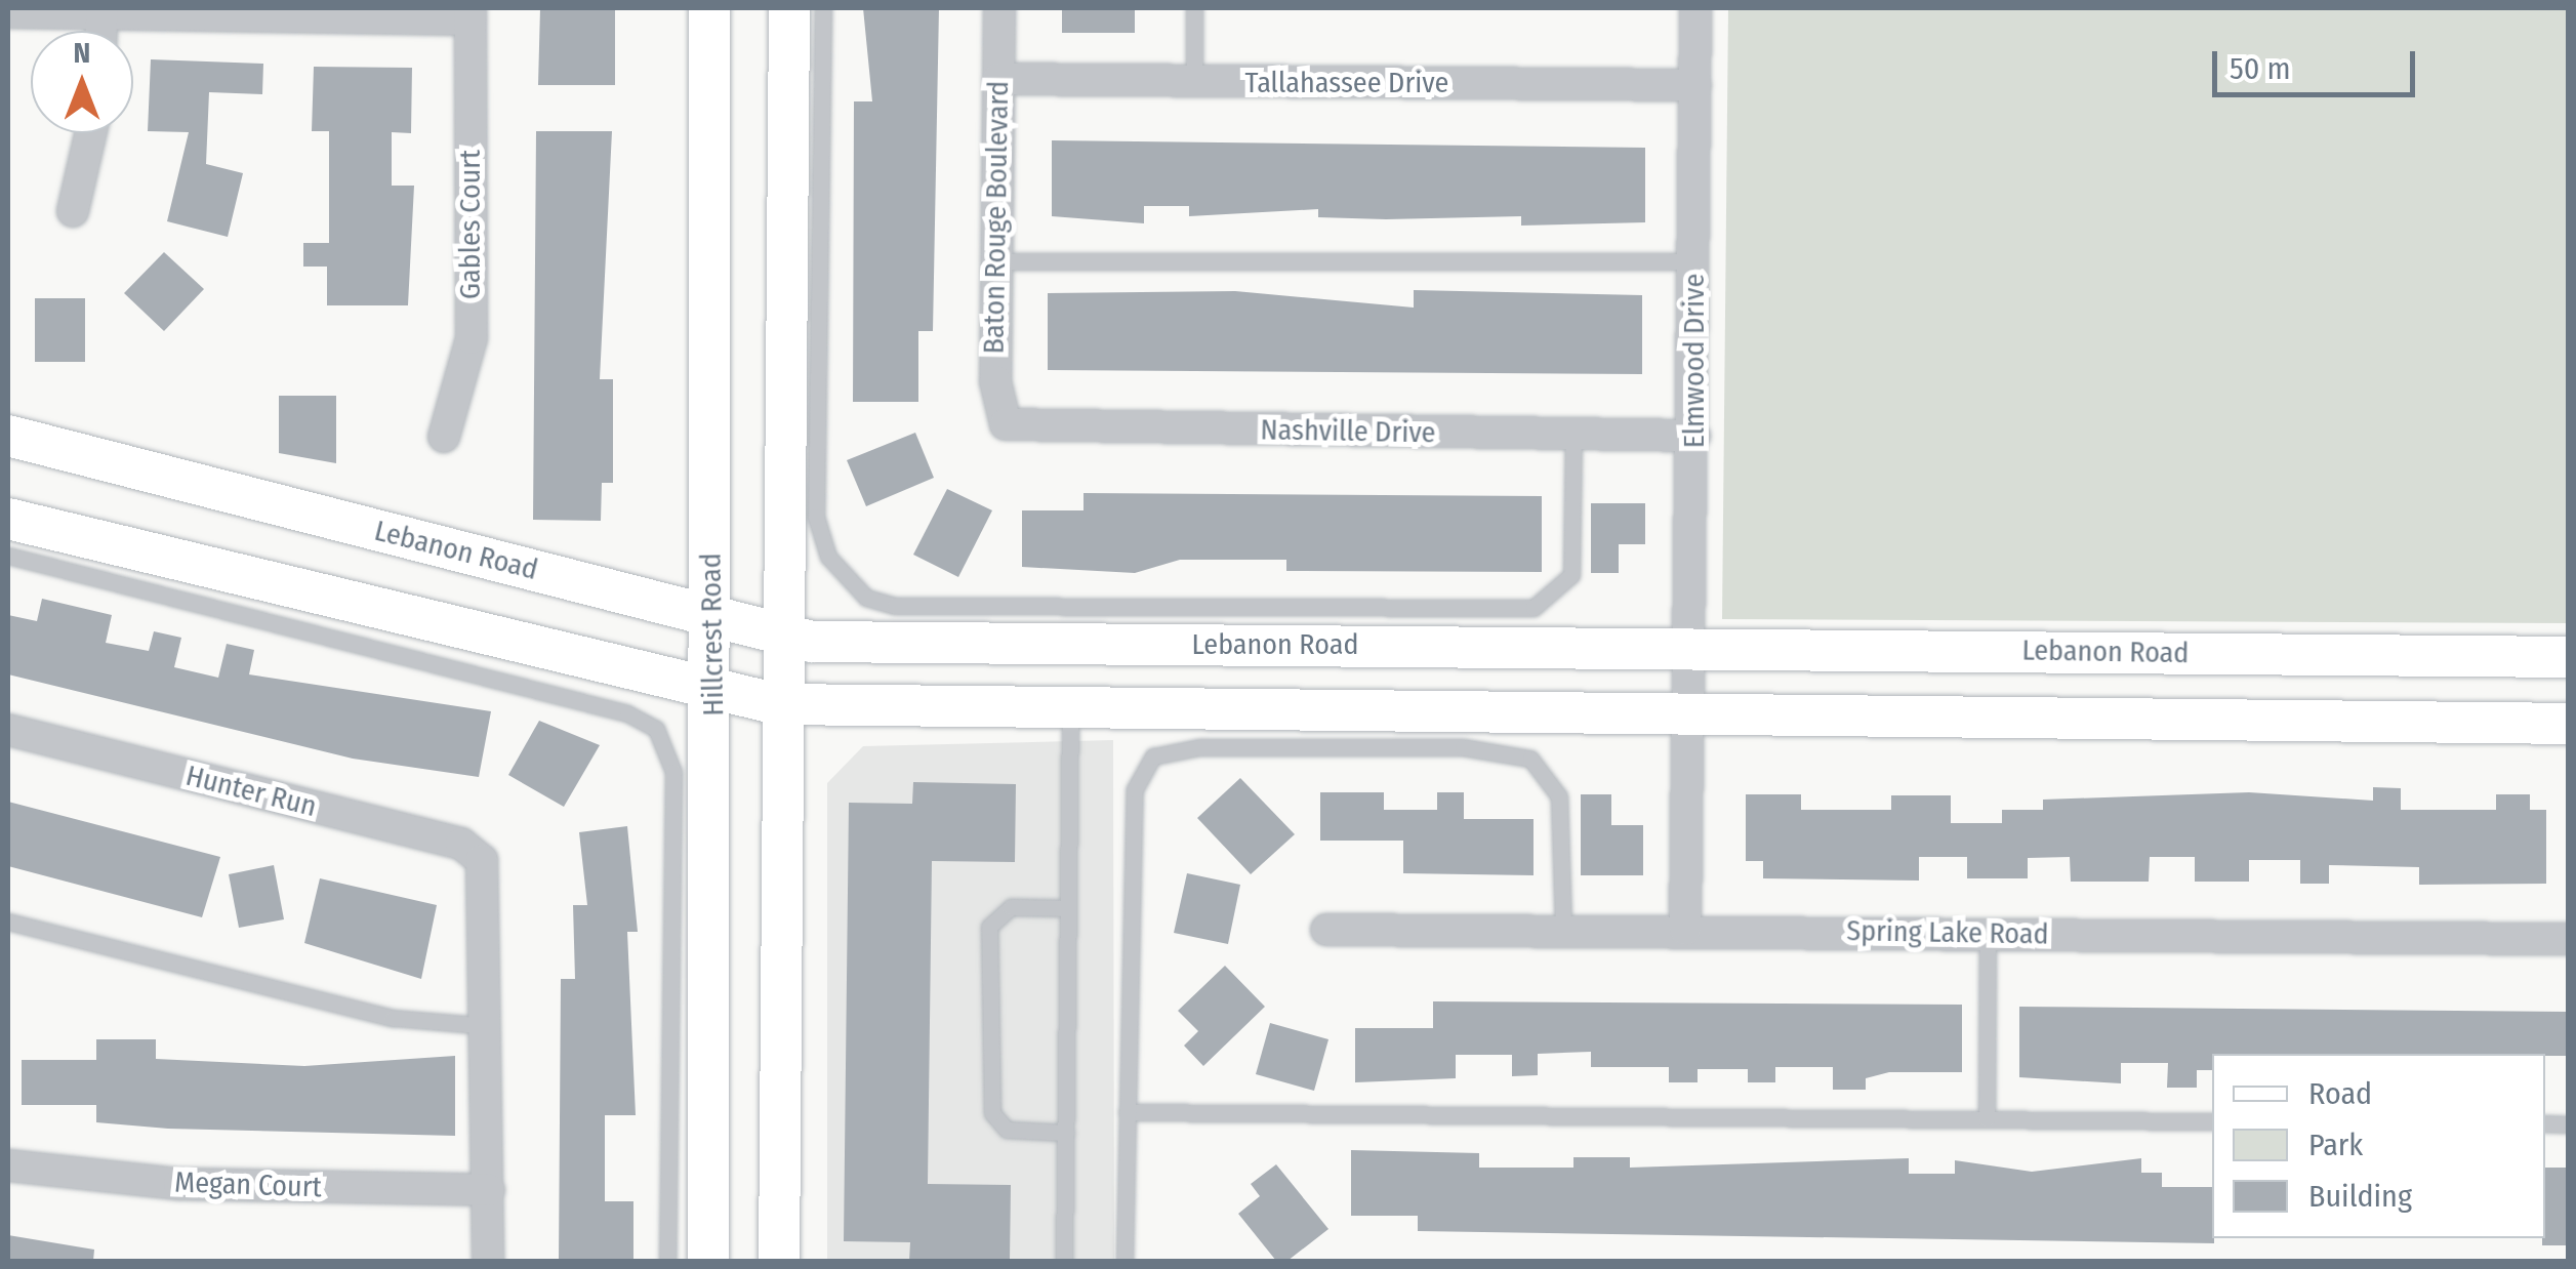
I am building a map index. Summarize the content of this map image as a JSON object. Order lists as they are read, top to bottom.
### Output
{
  "streets": {
    "main road": ["Lebanon Road", "Hillcrest Road"],
    "street": [
      "Tallahassee Drive",
      "Baton Rouge Boulevard",
      "Gables Court",
      "Elmwood Drive",
      "Nashville Drive",
      "Hunter Run",
      "Spring Lake Road",
      "Megan Court"
    ]
  },
  "crossings": [
    ["Tallahassee Drive", "Baton Rouge Boulevard"],
    ["Tallahassee Drive", "Elmwood Drive"],
    ["Baton Rouge Boulevard", "Nashville Drive"],
    ["Elmwood Drive", "Nashville Drive"],
    ["Elmwood Drive", "Lebanon Road"],
    ["Elmwood Drive", "Spring Lake Road"],
    ["Lebanon Road", "Hillcrest Road"]
  ],
  "legend": ["Road", "Park", "Building"],
  "scale_bar": "50 m",
  "north": "top"
}
